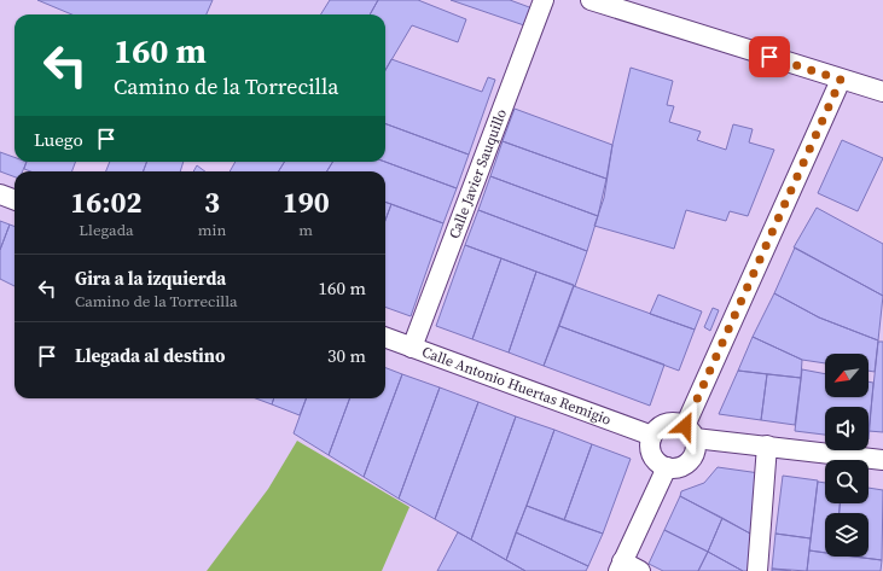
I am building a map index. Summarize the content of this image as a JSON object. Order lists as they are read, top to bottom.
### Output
{
  "streets": {
    "street": ["Calle Javier Sauquillo", "Calle Antonio Huertas Remigio"]
  },
  "crossings": [
    ["Calle Javier Sauquillo", "Calle Antonio Huertas Remigio"]
  ],
  "north": "bottom left",
  "page": {
    "turn": ["160 m", "Camino de la Torrecilla"],
    "then": "Luego",
    "eta": [
      "16:02",
      "Llegada",
      "3",
      "min",
      "190",
      "m"
    ],
    "list": [
      {
        "name": "Gira a la izquierda",
        "note": "Camino de la Torrecilla",
        "value": "160 m"
      },
      {
        "name": "Llegada al destino",
        "value": "30 m"
      }
    ]
  }
}
